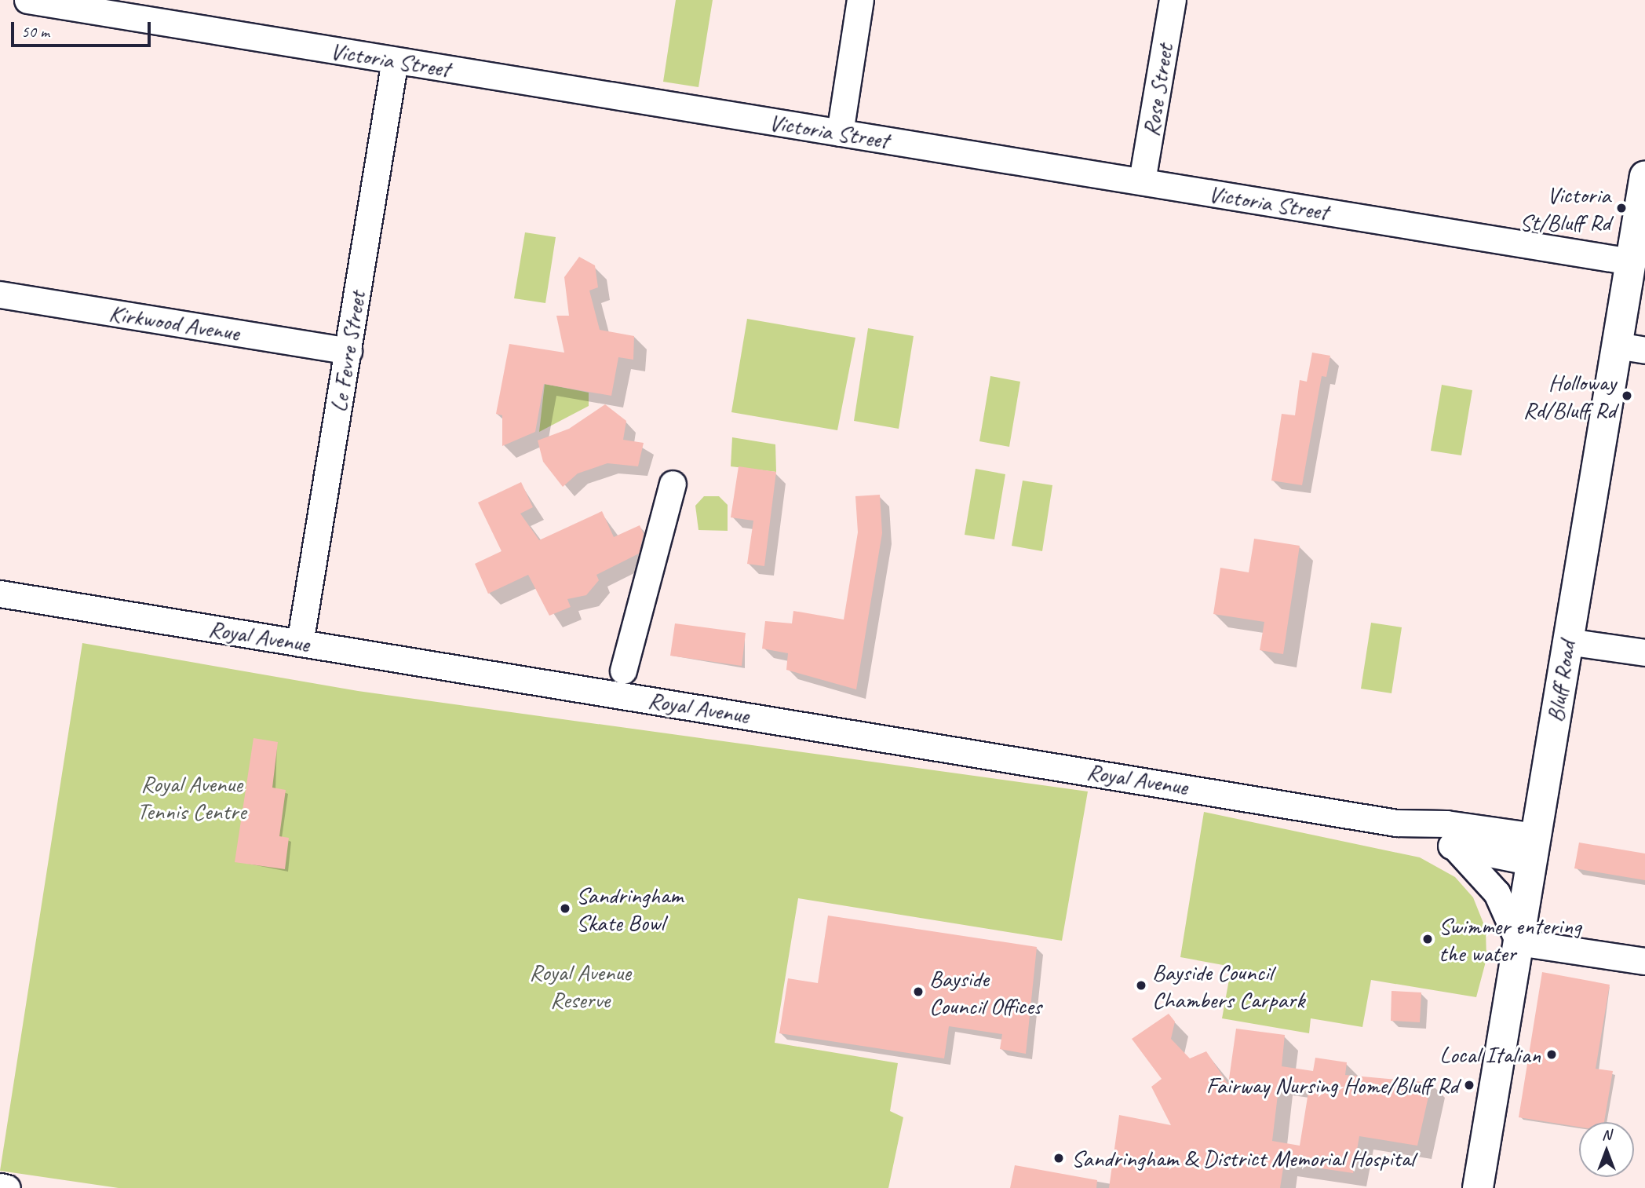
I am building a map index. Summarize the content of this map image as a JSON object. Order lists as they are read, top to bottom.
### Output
{
  "streets": {
    "main road": ["Bluff Road"],
    "street": [
      "Victoria Street",
      "Rose Street",
      "Kirkwood Avenue",
      "Le Fevre Street",
      "Royal Avenue"
    ]
  },
  "crossings": [
    ["Victoria Street", "Rose Street"],
    ["Victoria Street", "Le Fevre Street"],
    ["Victoria Street", "Bluff Road"],
    ["Kirkwood Avenue", "Le Fevre Street"],
    ["Le Fevre Street", "Royal Avenue"],
    ["Royal Avenue", "Bluff Road"]
  ],
  "parks": ["Royal Avenue Tennis Centre", "Royal Avenue Reserve"],
  "places": [
    "Victoria St/Bluff Rd",
    "Holloway Rd/Bluff Rd",
    "Sandringham Skate Bowl",
    "Swimmer entering the water",
    "Bayside Council Chambers Carpark",
    "Bayside Council Offices",
    "Local Italian",
    "Fairway Nursing Home/Bluff Rd",
    "Sandringham & District Memorial Hospital"
  ],
  "scale_bar": "50 m",
  "north": "top"
}
